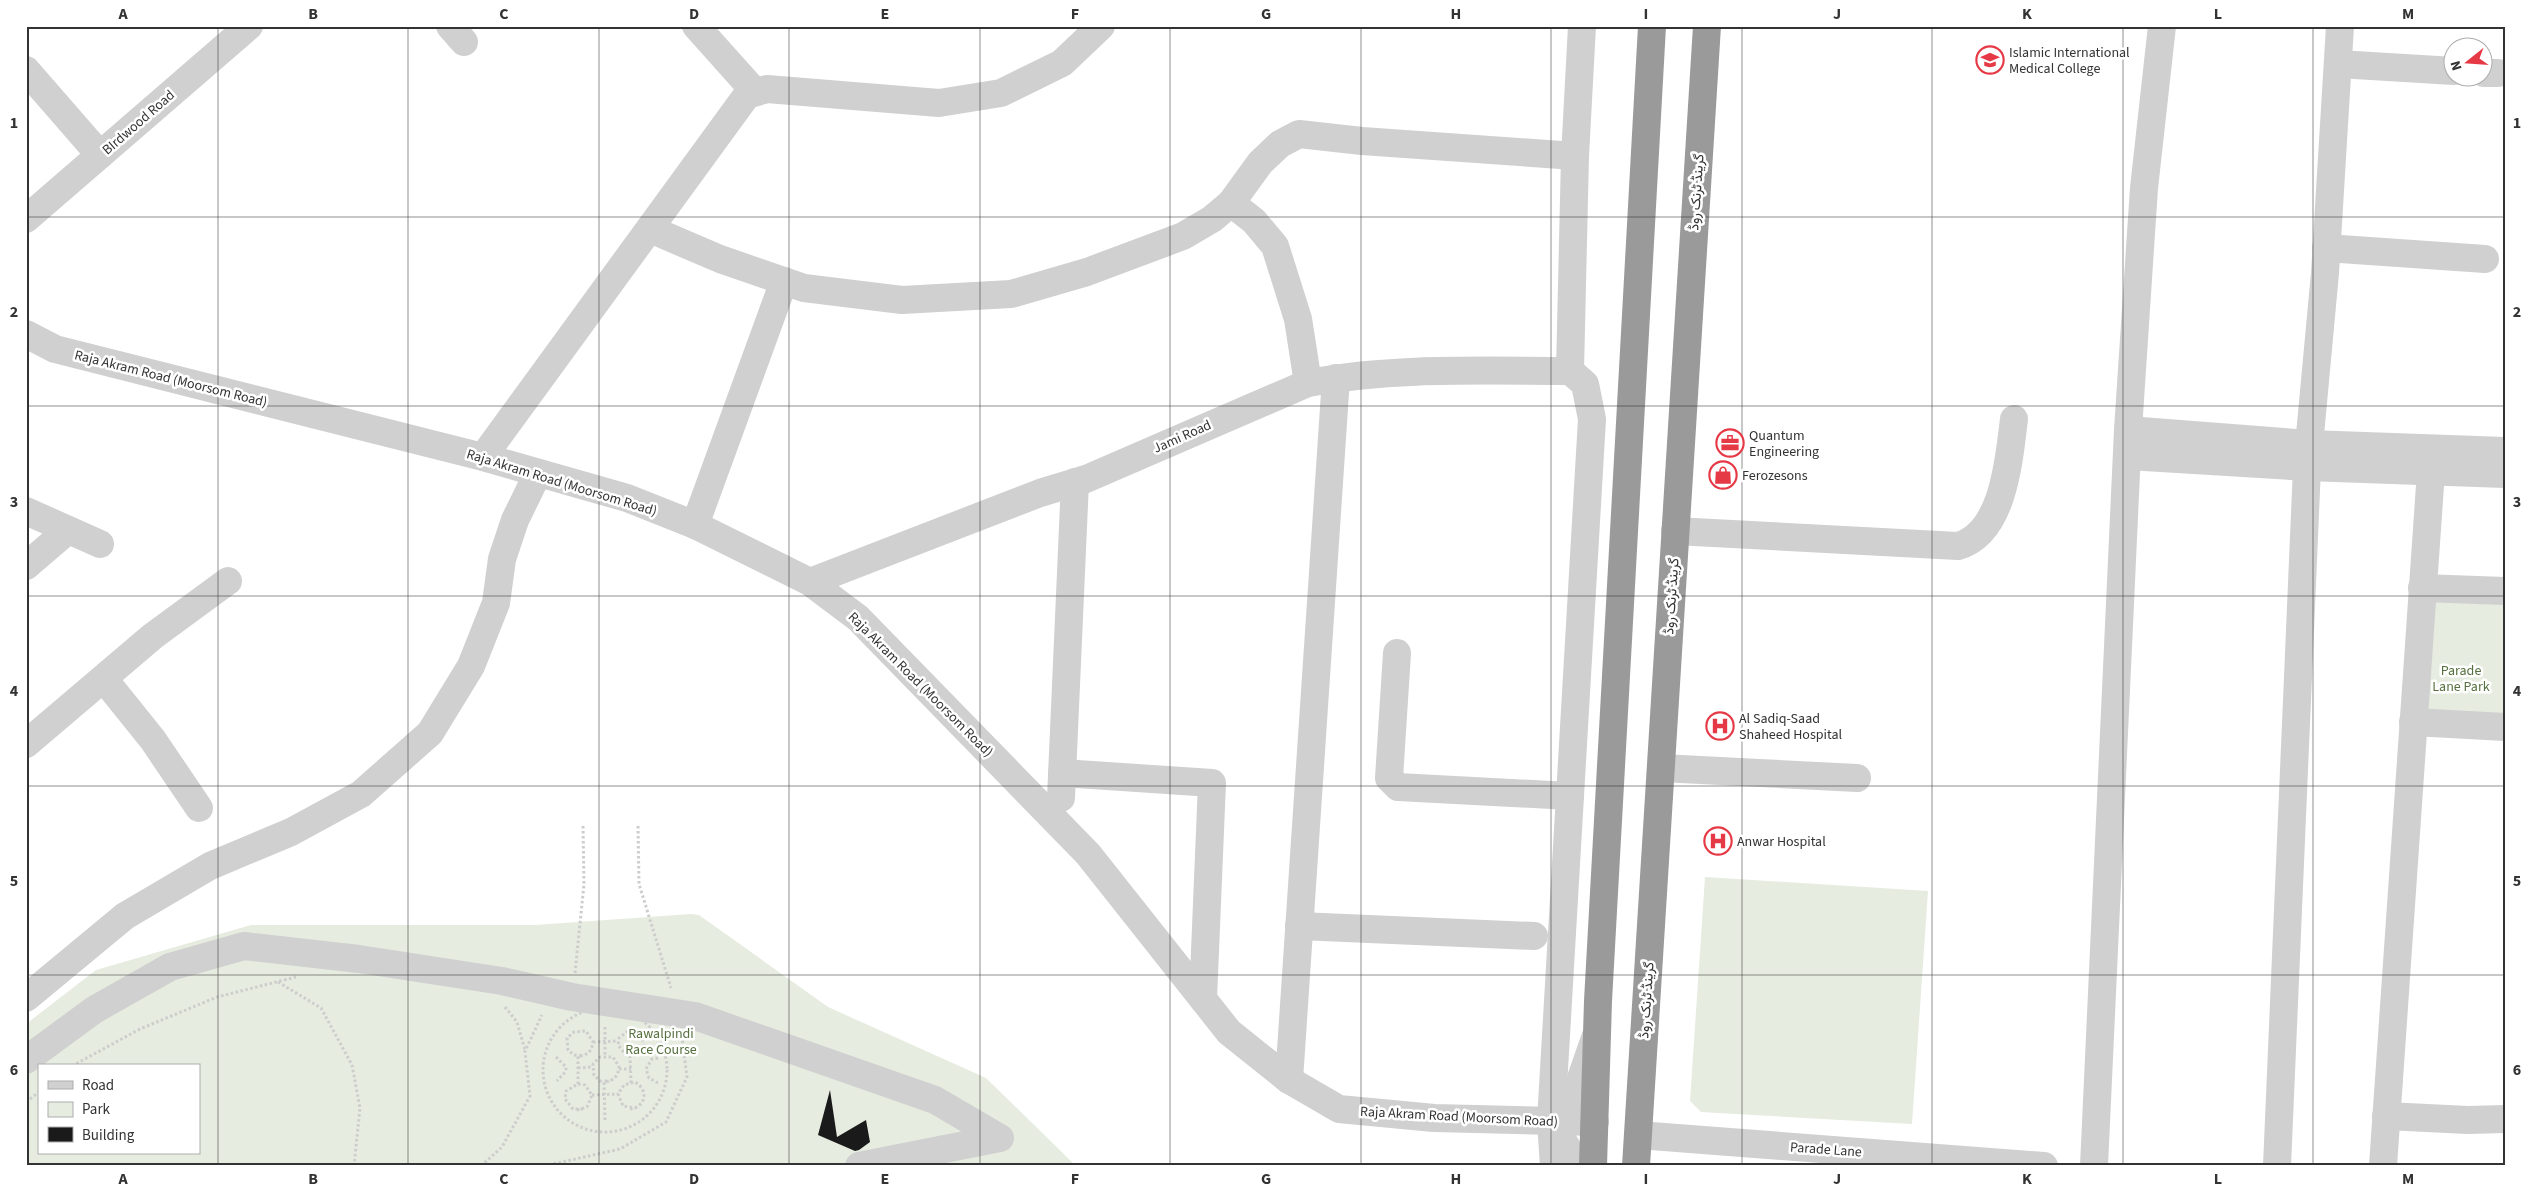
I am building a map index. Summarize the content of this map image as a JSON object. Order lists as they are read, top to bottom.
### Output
{
  "streets": {
    "highway": ["گرینڈ ٹرنک روڈ"],
    "street": [
      "BIrdwood Road",
      "Raja Akram Road (Moorsom Road)",
      "Jami Road",
      "Parade Lane"
    ]
  },
  "crossings": [
    ["گرینڈ ٹرنک روڈ", "Parade Lane"],
    ["Raja Akram Road (Moorsom Road)", "Jami Road"]
  ],
  "parks": ["Parade Lane Park", "Rawalpindi Race Course"],
  "places": {
    "school or university": ["Islamic International Medical College"],
    "office": ["Quantum Engineering"],
    "shop": ["Ferozesons"],
    "hospital": ["Al Sadiq-Saad Shaheed Hospital", "Anwar Hospital"]
  },
  "legend": ["Road", "Park", "Building"],
  "north": "left",
  "grid": {
    "columns": [
      "A",
      "B",
      "C",
      "D",
      "E",
      "F",
      "G",
      "H",
      "I",
      "J",
      "K",
      "L",
      "M"
    ],
    "rows": [
      "1",
      "2",
      "3",
      "4",
      "5",
      "6"
    ]
  }
}
